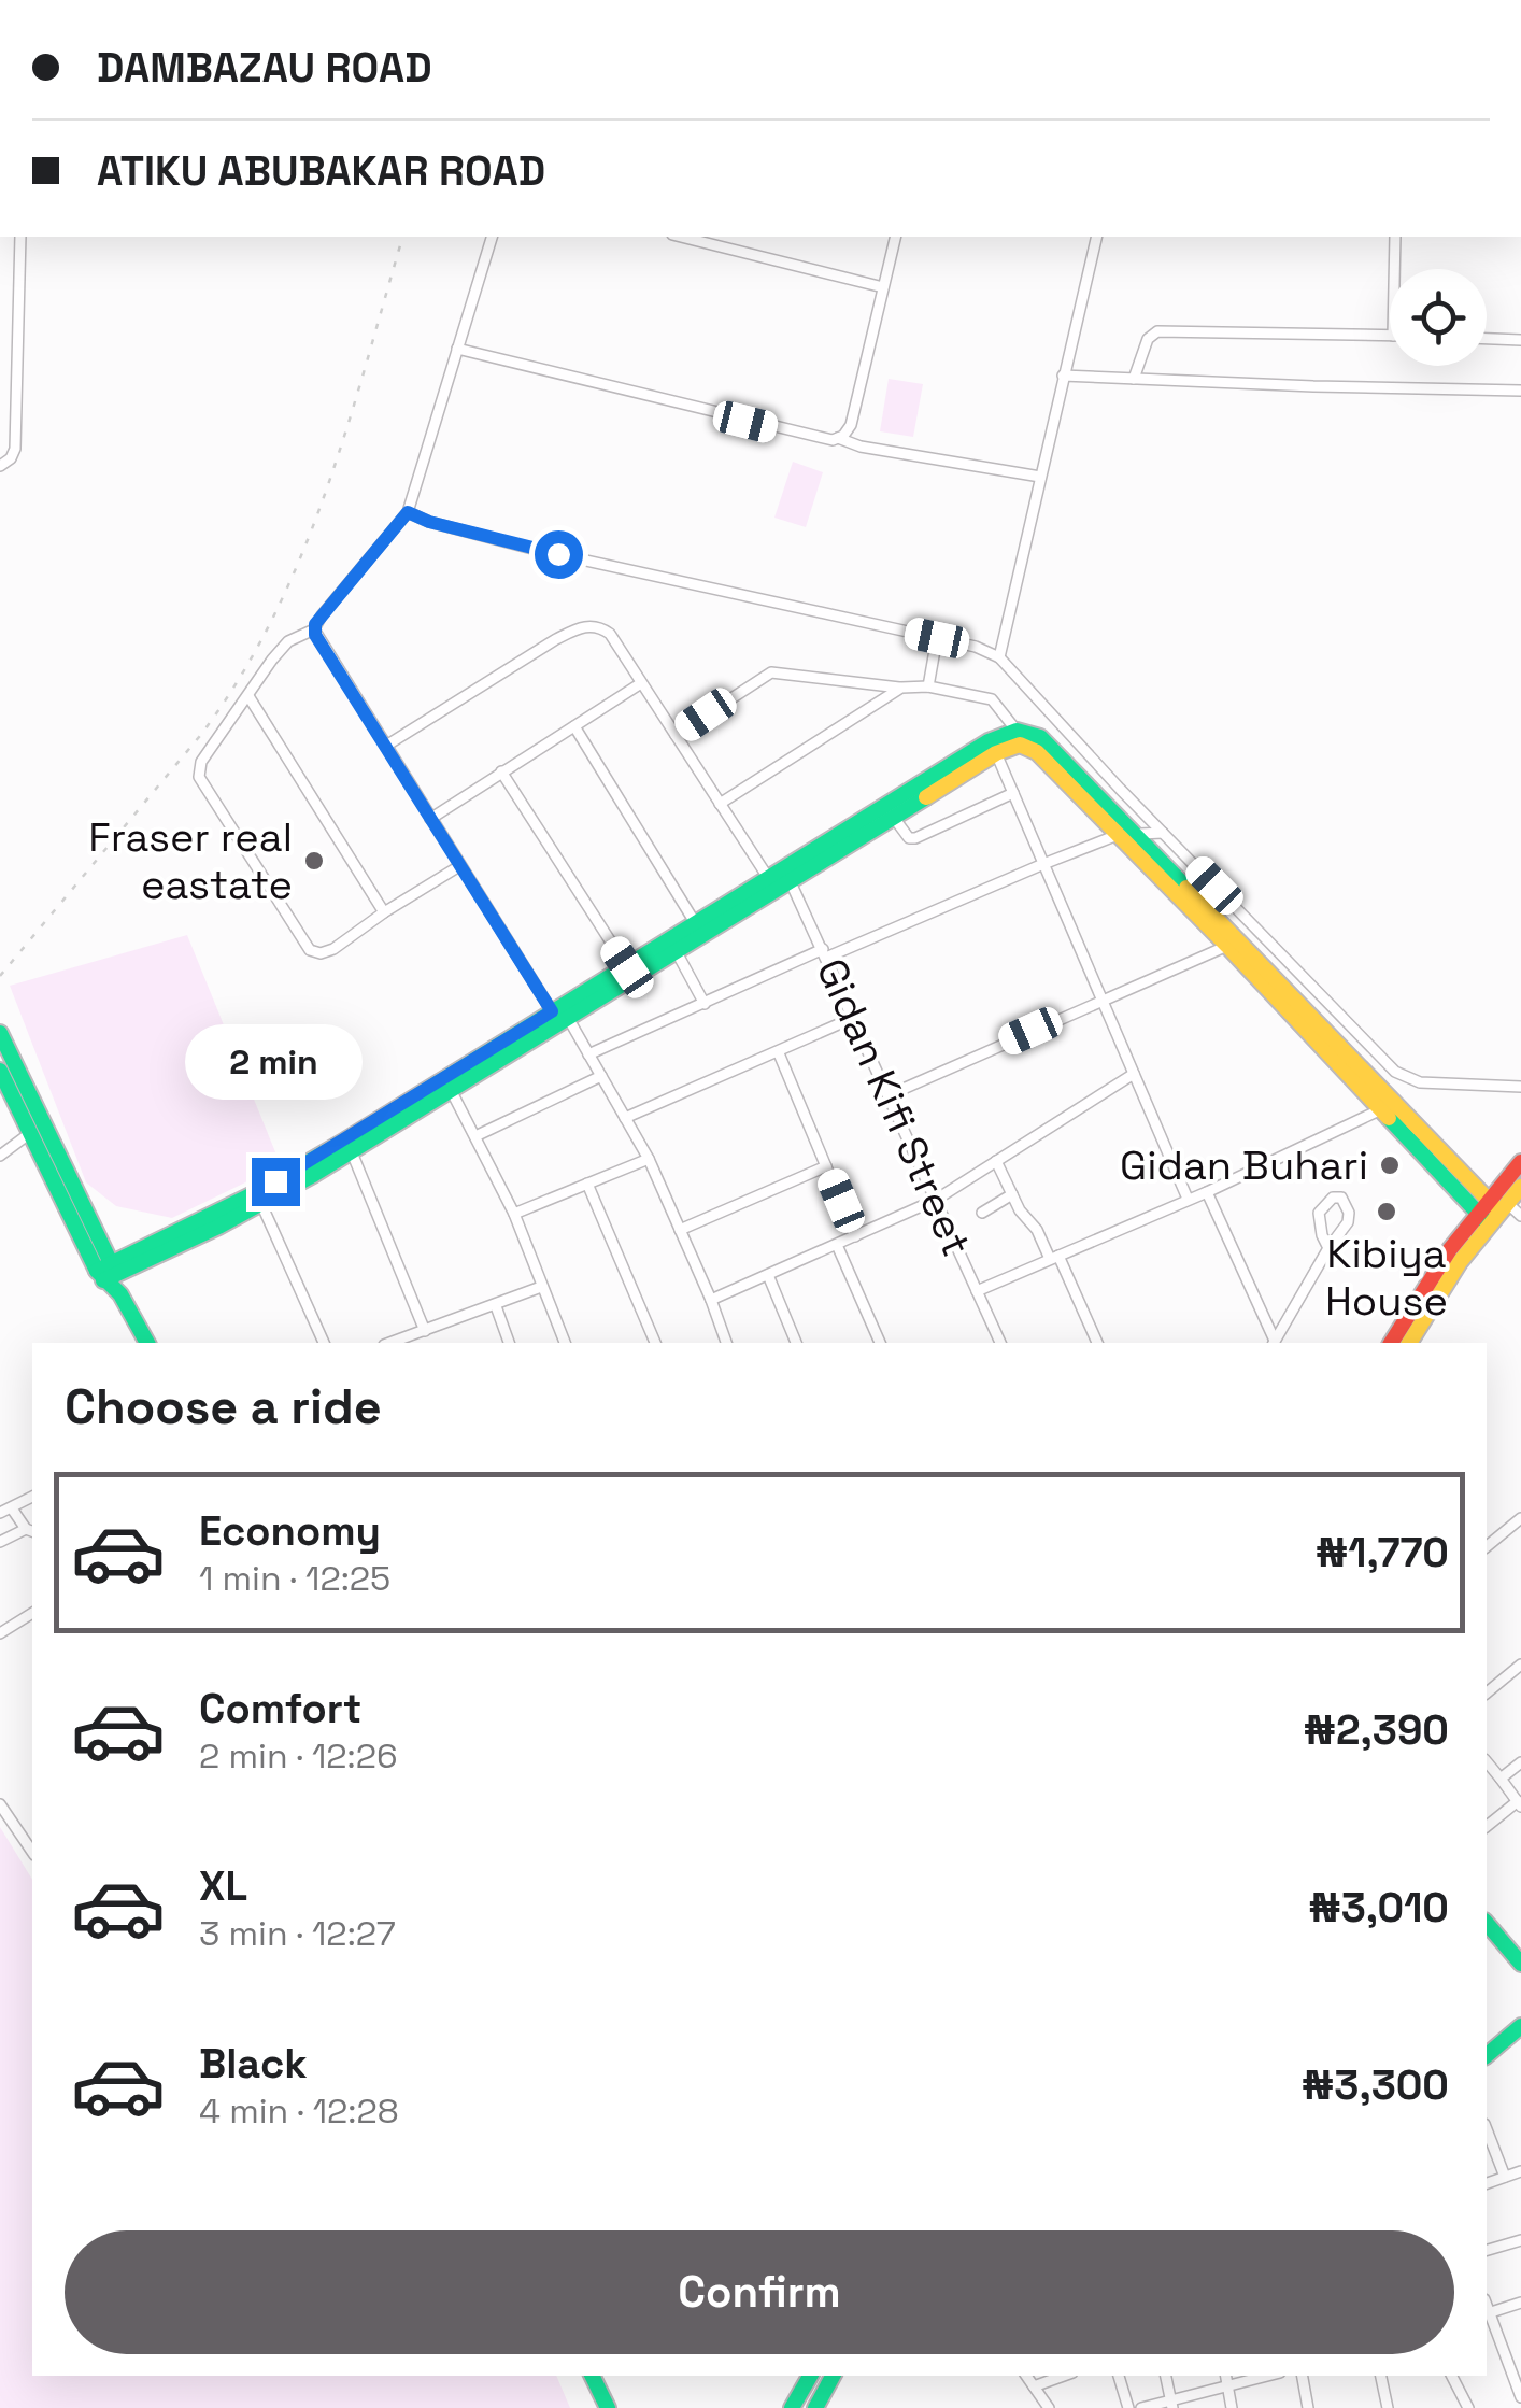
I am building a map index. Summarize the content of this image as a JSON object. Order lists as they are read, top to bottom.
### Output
{
  "streets": {
    "street": ["Gidan Kifi Street"]
  },
  "places": ["Fraser real eastate", "Gidan Buhari", "Kibiya House"],
  "page": {
    "banner": ["DAMBAZAU ROAD", "ATIKU ABUBAKAR ROAD"],
    "bubble": "2 min",
    "heading": "Choose a ride",
    "list": [
      {
        "name": "Economy",
        "note": "1 min · 12:25",
        "value": "₦1,770"
      },
      {
        "name": "Comfort",
        "note": "2 min · 12:26",
        "value": "₦2,390"
      },
      {
        "name": "XL",
        "note": "3 min · 12:27",
        "value": "₦3,010"
      },
      {
        "name": "Black",
        "note": "4 min · 12:28",
        "value": "₦3,300"
      }
    ],
    "buttons": "Confirm"
  }
}
